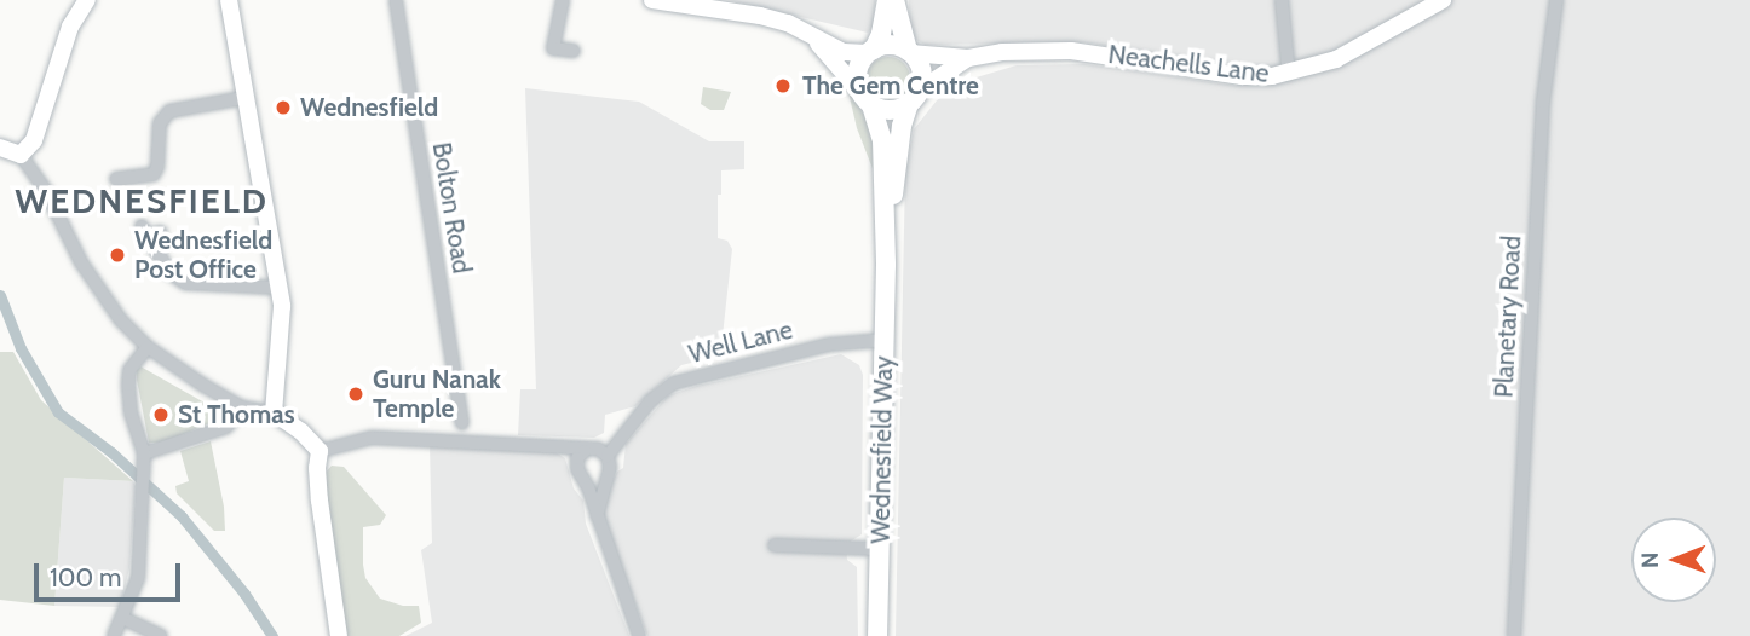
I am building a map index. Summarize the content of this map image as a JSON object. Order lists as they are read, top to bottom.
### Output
{
  "streets": {
    "main road": ["Wednesfield Way"],
    "street": [
      "Neachells Lane",
      "Bolton Road",
      "Planetary Road",
      "Well Lane"
    ]
  },
  "crossings": [
    ["Neachells Lane", "Wednesfield Way"],
    ["Well Lane", "Wednesfield Way"]
  ],
  "districts": ["WEDNESFIELD"],
  "places": [
    "The Gem Centre",
    "Wednesfield",
    "Wednesfield Post Office",
    "Guru Nanak Temple",
    "St Thomas"
  ],
  "scale_bar": "100 m",
  "north": "left"
}
